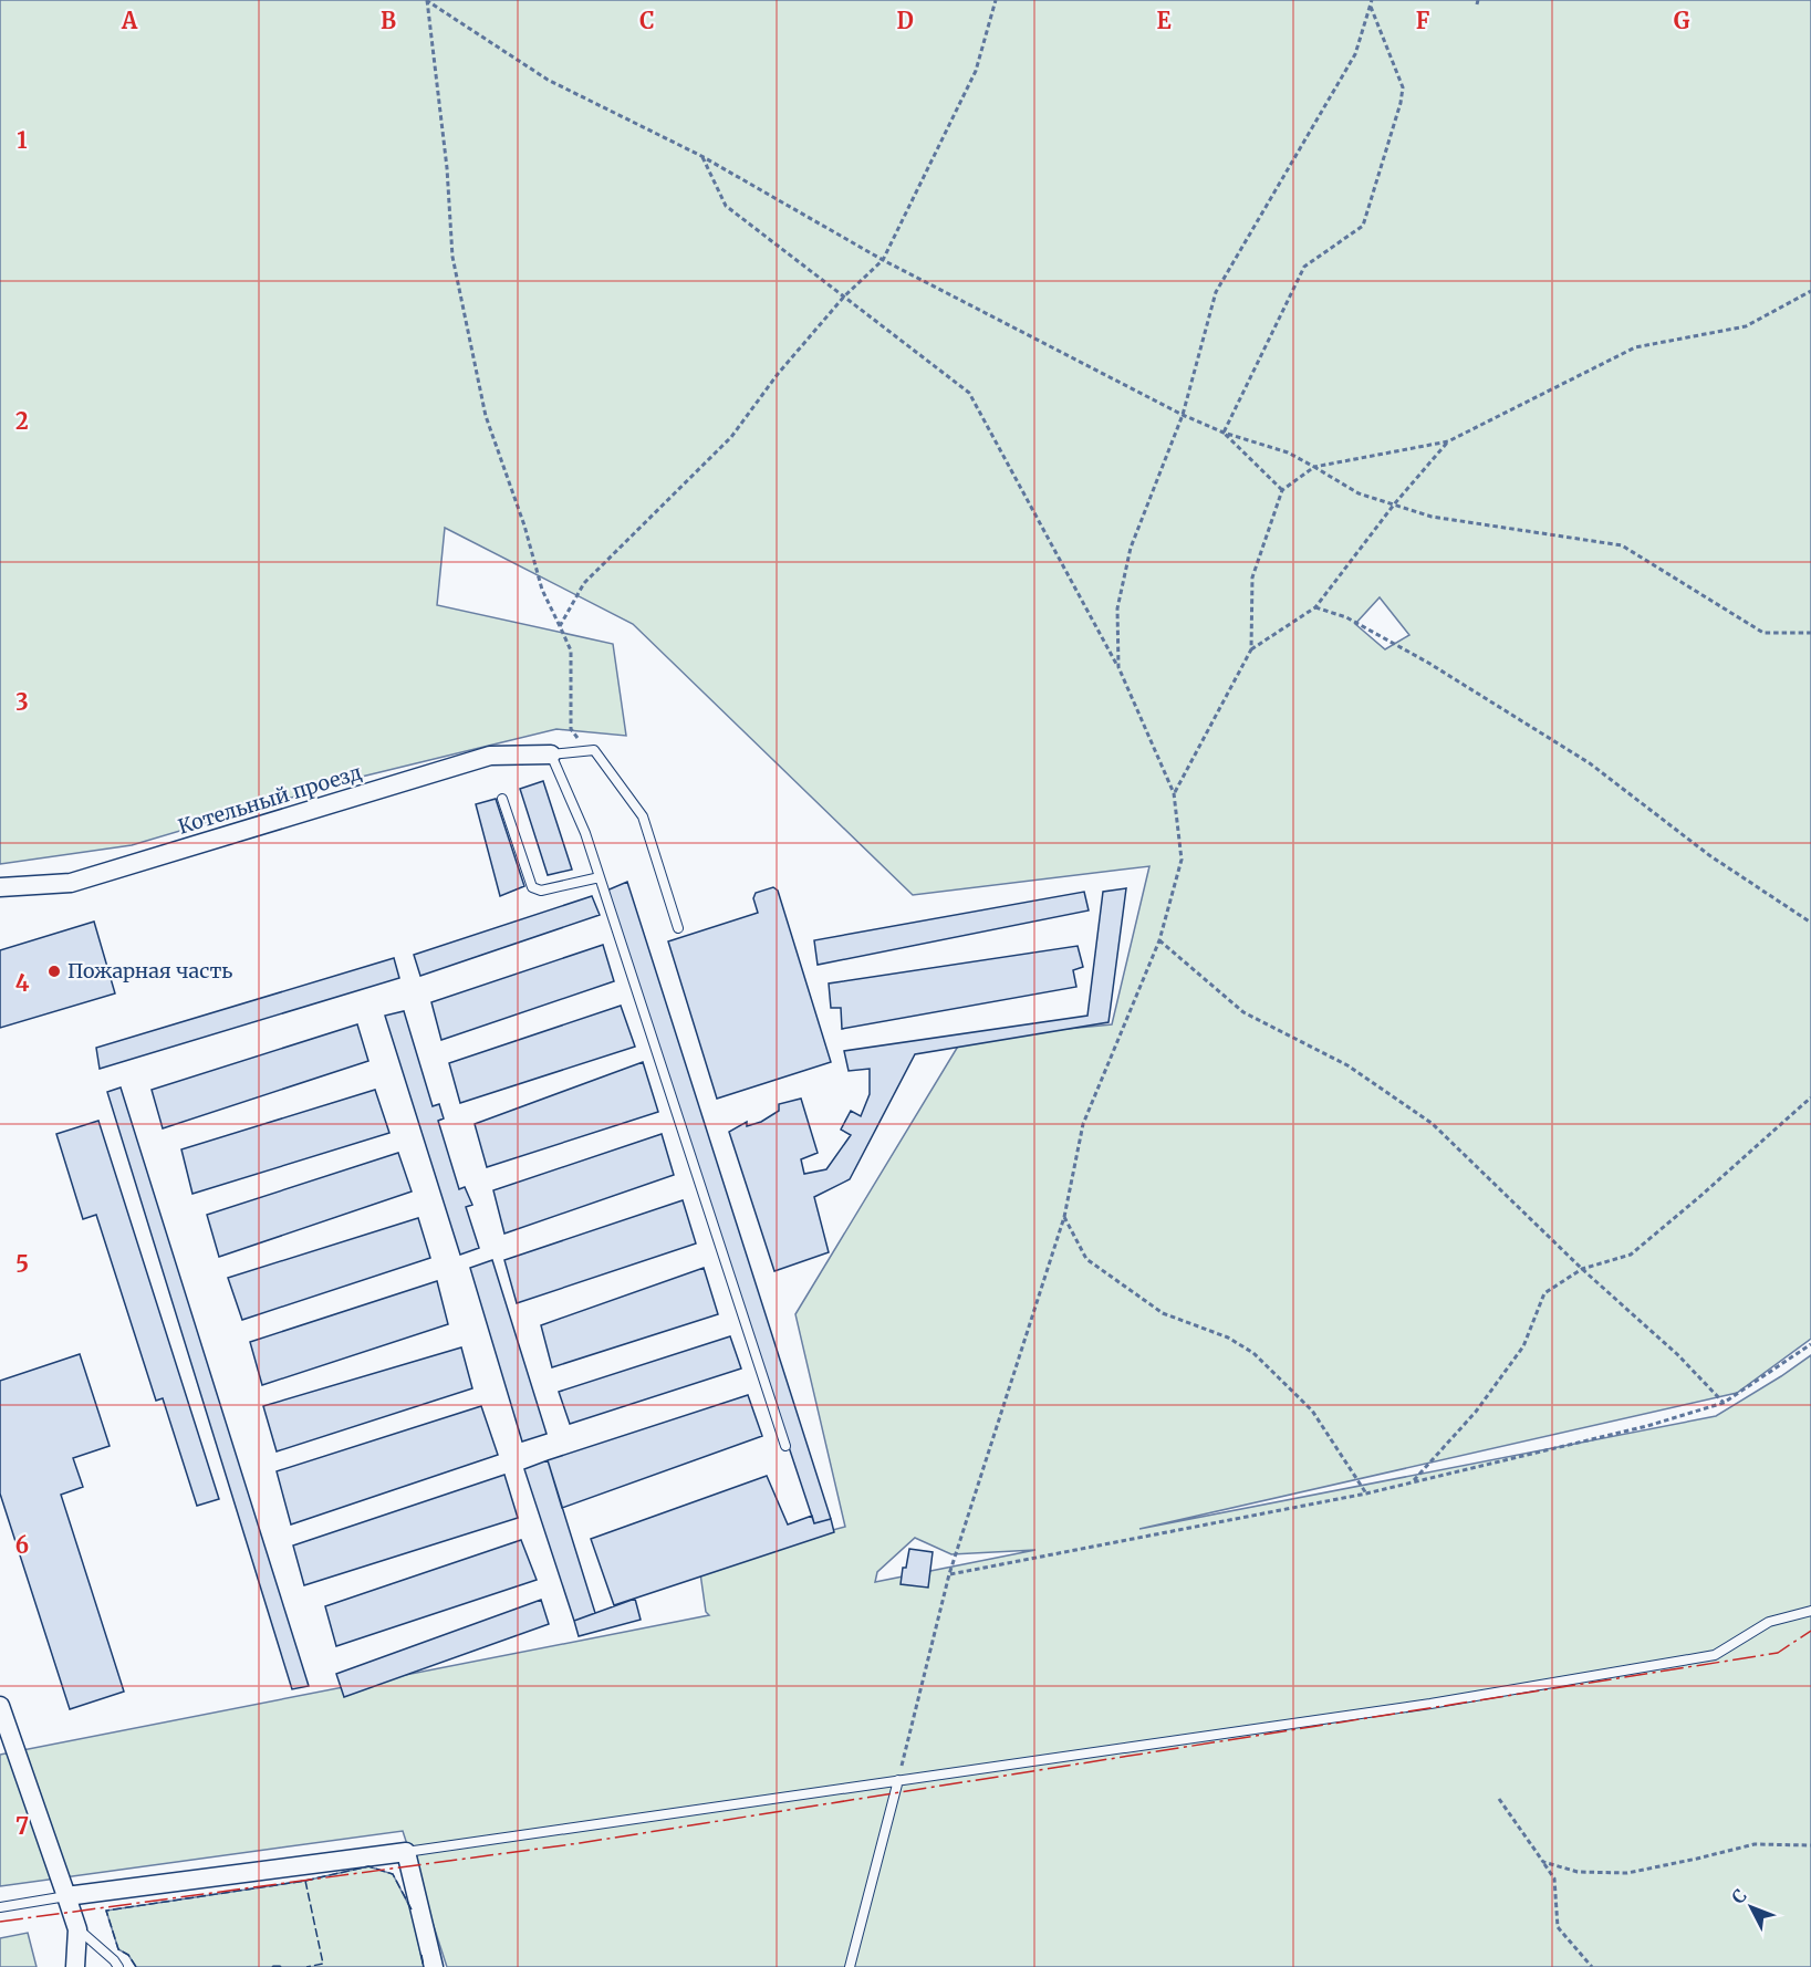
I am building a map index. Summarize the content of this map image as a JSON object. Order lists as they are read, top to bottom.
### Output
{
  "streets": {
    "street": ["Котельный проезд"]
  },
  "places": ["Пожарная часть"],
  "north": "top left",
  "grid": {
    "columns": [
      "A",
      "B",
      "C",
      "D",
      "E",
      "F",
      "G"
    ],
    "rows": [
      "1",
      "2",
      "3",
      "4",
      "5",
      "6",
      "7"
    ]
  }
}
